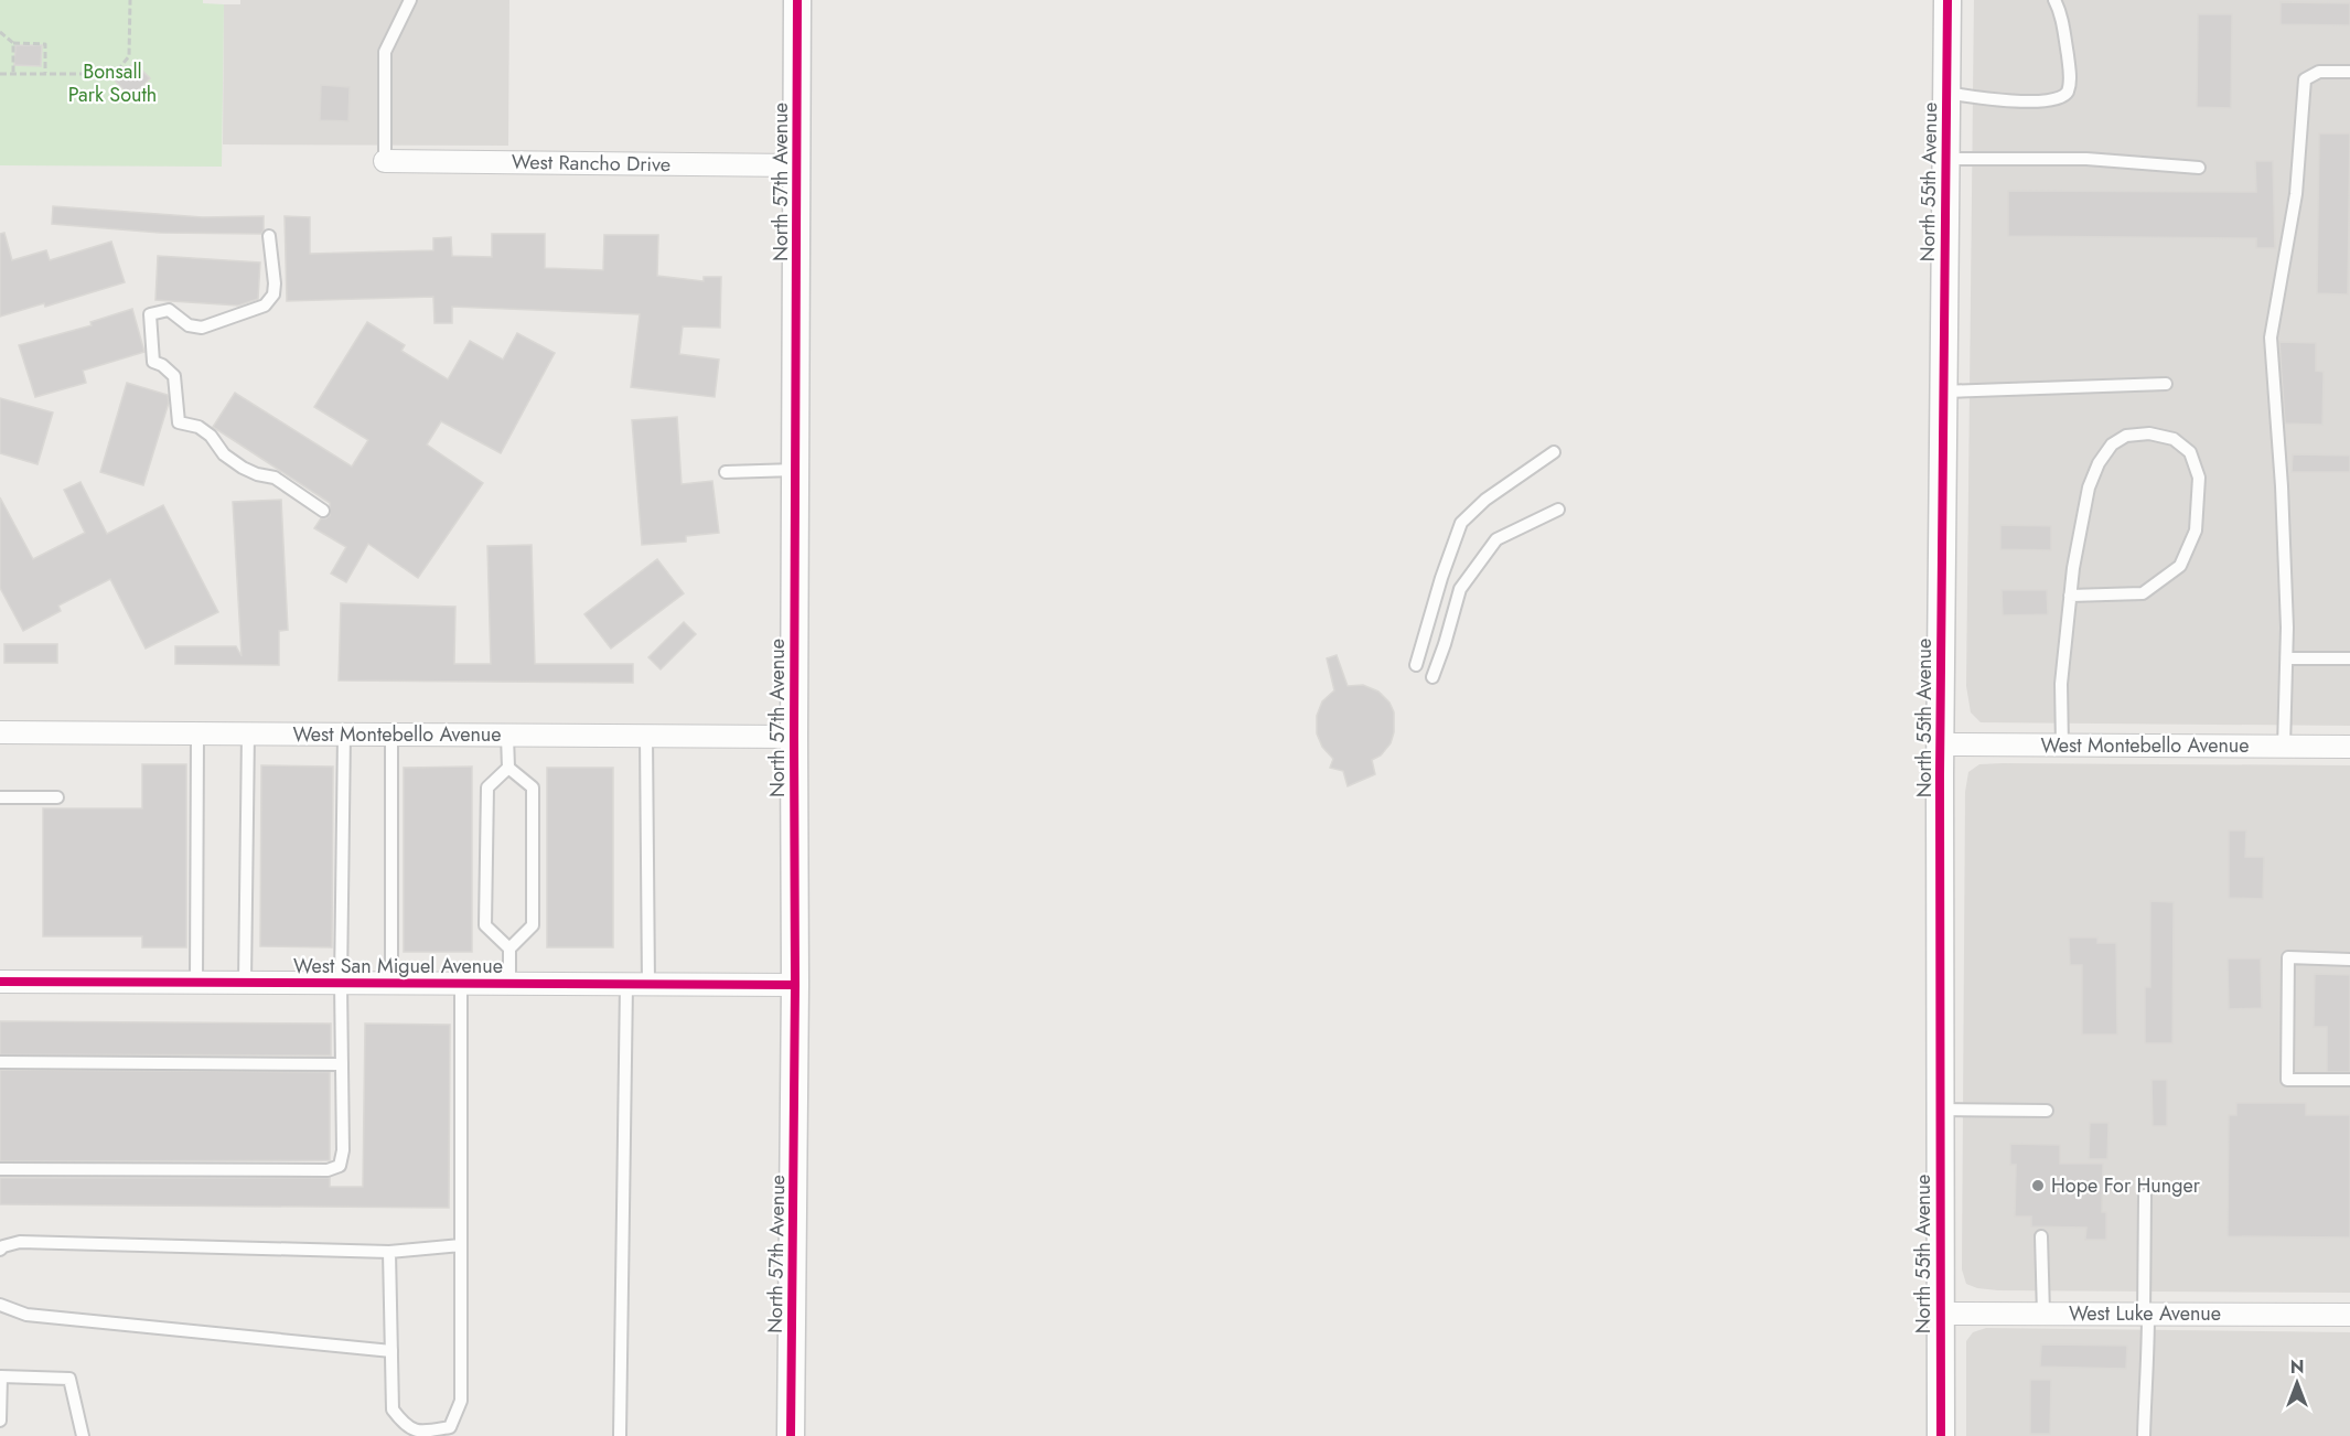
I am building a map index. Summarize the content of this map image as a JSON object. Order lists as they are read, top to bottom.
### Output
{
  "streets": {
    "street": [
      "West Rancho Drive",
      "North 57th Avenue",
      "North 55th Avenue",
      "West Montebello Avenue",
      "West San Miguel Avenue",
      "West Luke Avenue"
    ]
  },
  "crossings": [
    ["West Rancho Drive", "North 57th Avenue"],
    ["North 57th Avenue", "West Montebello Avenue"],
    ["North 57th Avenue", "West San Miguel Avenue"],
    ["North 55th Avenue", "West Montebello Avenue"],
    ["North 55th Avenue", "West Luke Avenue"]
  ],
  "parks": ["Bonsall Park South"],
  "places": ["Hope For Hunger"],
  "north": "top"
}
